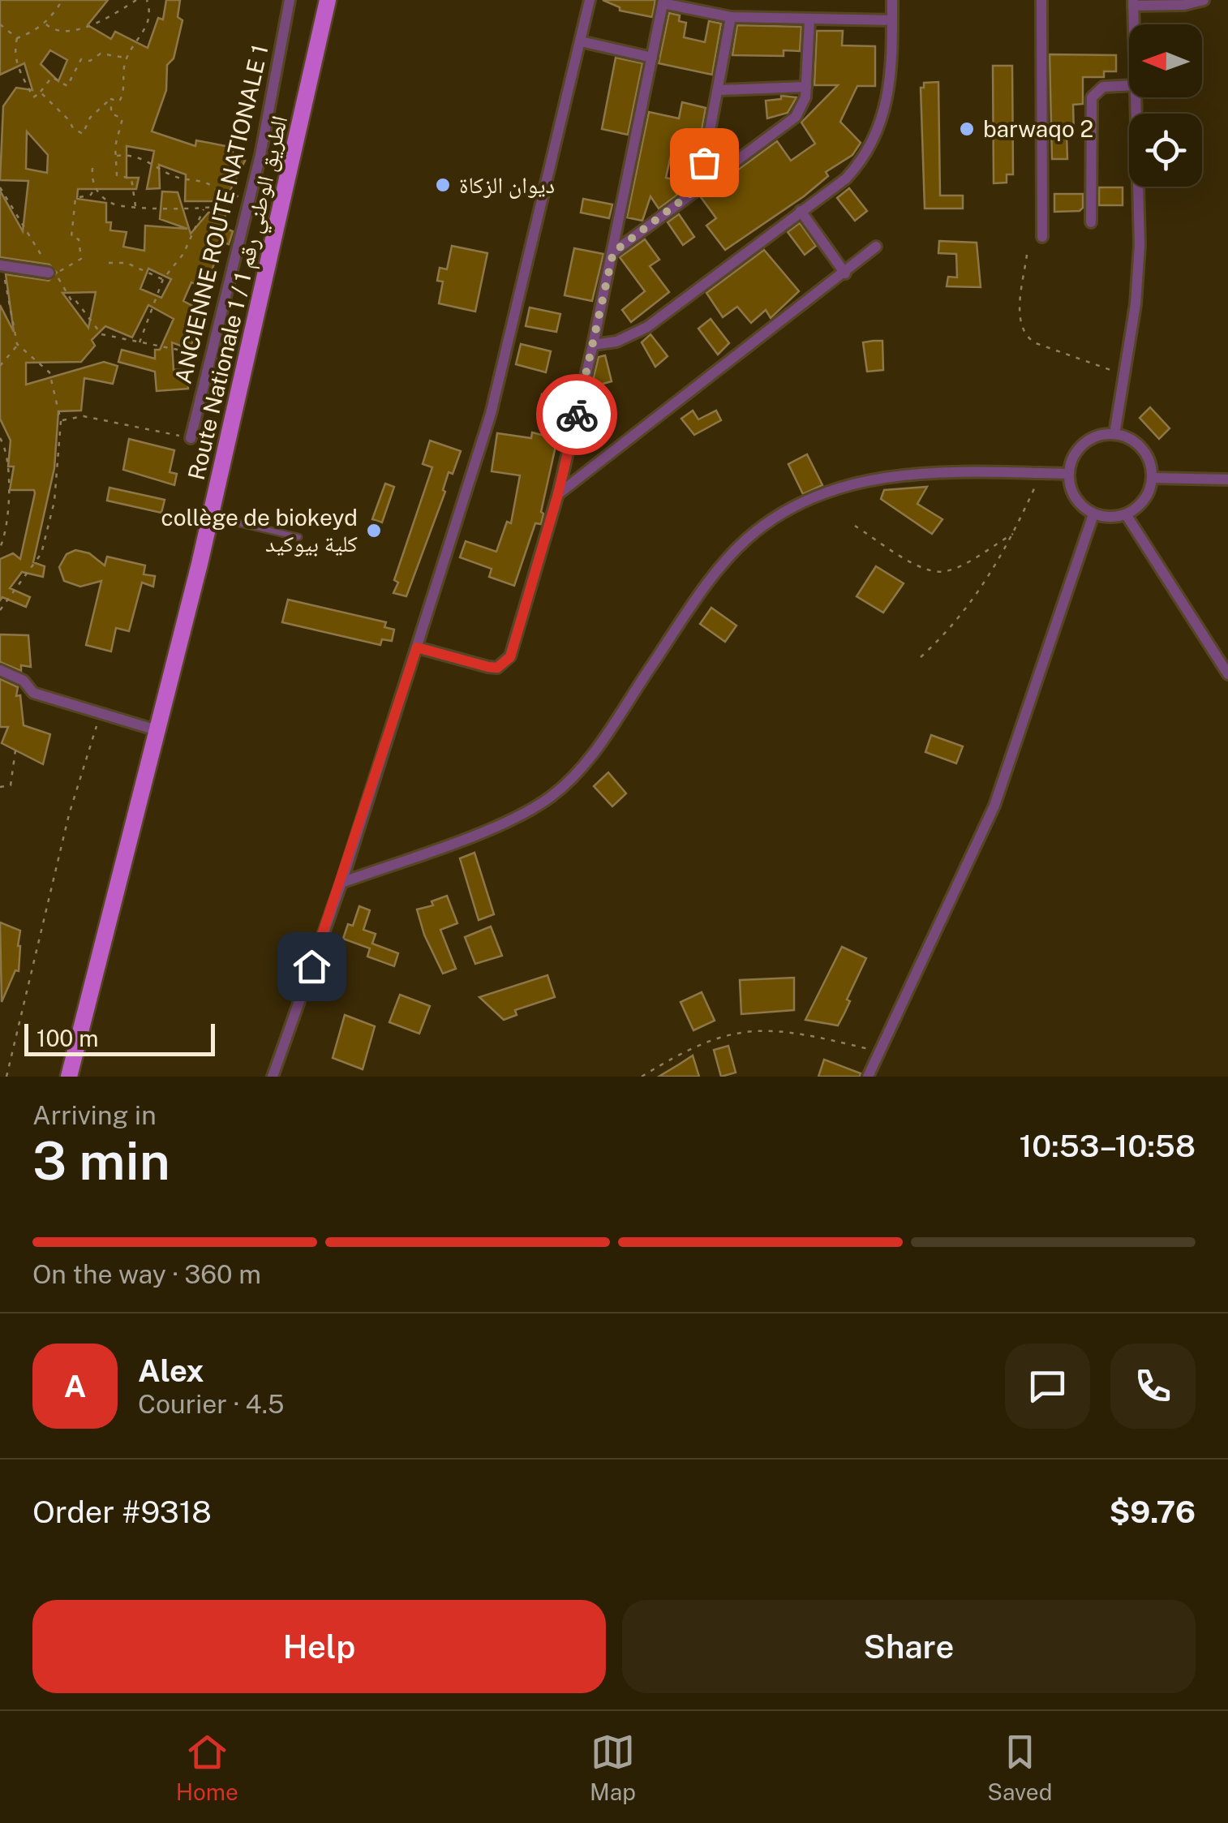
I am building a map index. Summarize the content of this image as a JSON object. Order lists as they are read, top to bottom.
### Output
{
  "streets": {
    "main road": ["Route Nationale 1 / الطريق الوطني رقم 1"],
    "street": ["ANCIENNE ROUTE NATIONALE 1"]
  },
  "places": ["barwaqo 2", "ديوان الزكاة", "collège de biokeyd كلية بيوكيد"],
  "scale_bar": "100 m",
  "north": "left",
  "page": {
    "scale": "100 m",
    "heading": ["3 min", "Arriving in", "10:53–10:58"],
    "panel": [
      "Alex",
      "Courier · 4.5",
      "Order #9318",
      "$9.76"
    ],
    "bar": "On the way · 360 m",
    "round": "A",
    "buttons": ["Help", "Share"],
    "tabs": ["Home", "Map", "Saved"]
  }
}
